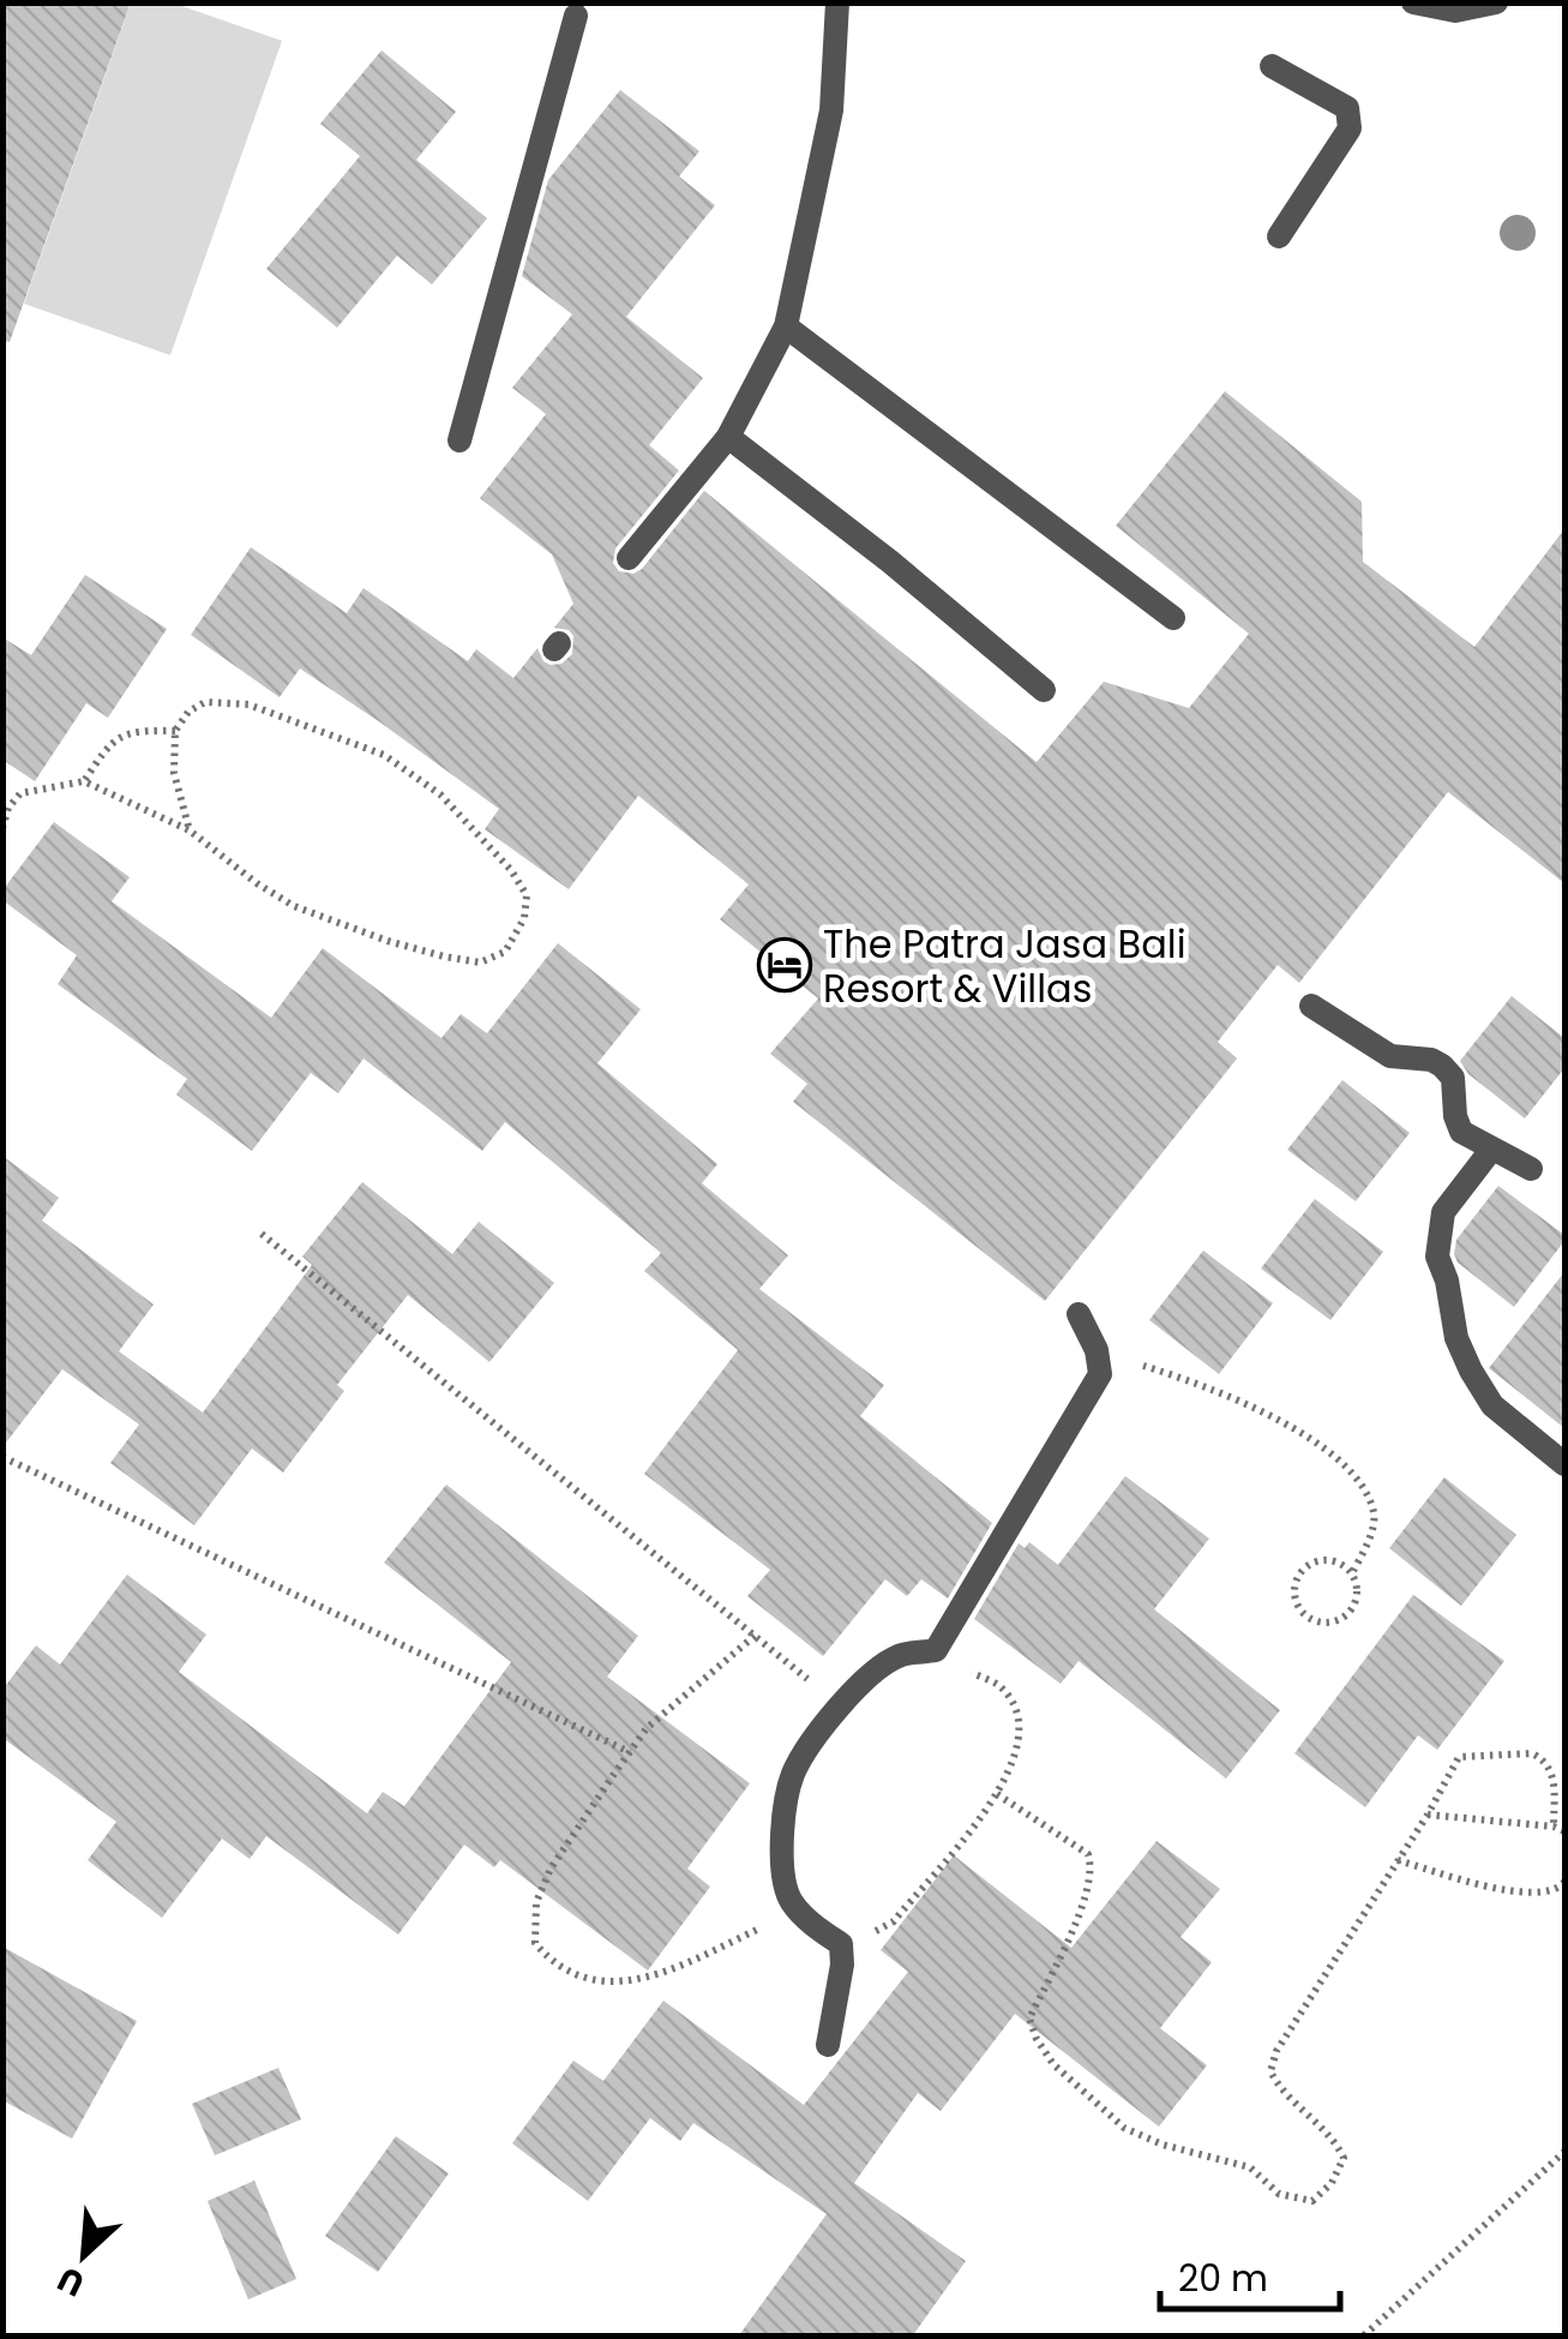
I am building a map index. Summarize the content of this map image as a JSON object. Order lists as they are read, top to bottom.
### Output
{
  "places": {
    "hotel": ["The Patra Jasa Bali Resort & Villas"]
  },
  "scale_bar": "20 m",
  "north": "bottom left"
}
